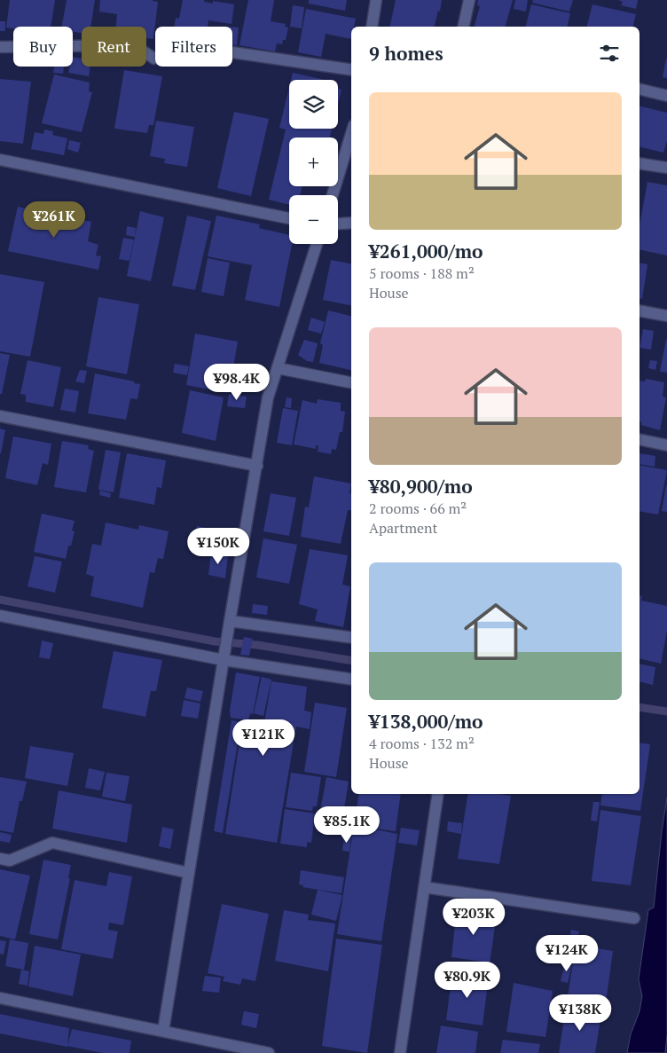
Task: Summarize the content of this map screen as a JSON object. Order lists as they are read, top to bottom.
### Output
{
  "page": {
    "chip": ["Buy", "Rent", "Filters"],
    "heading": "9 homes",
    "map_buttons": ["+", "−"],
    "list": [
      {
        "name": "¥261,000/mo",
        "note": "5 rooms · 188 m² · House"
      },
      {
        "name": "¥80,900/mo",
        "note": "2 rooms · 66 m² · Apartment"
      },
      {
        "name": "¥138,000/mo",
        "note": "4 rooms · 132 m² · House"
      }
    ],
    "price": [
      "¥261K",
      "¥98.4K",
      "¥150K",
      "¥121K",
      "¥85.1K",
      "¥203K",
      "¥124K",
      "¥80.9K",
      "¥138K"
    ]
  }
}
